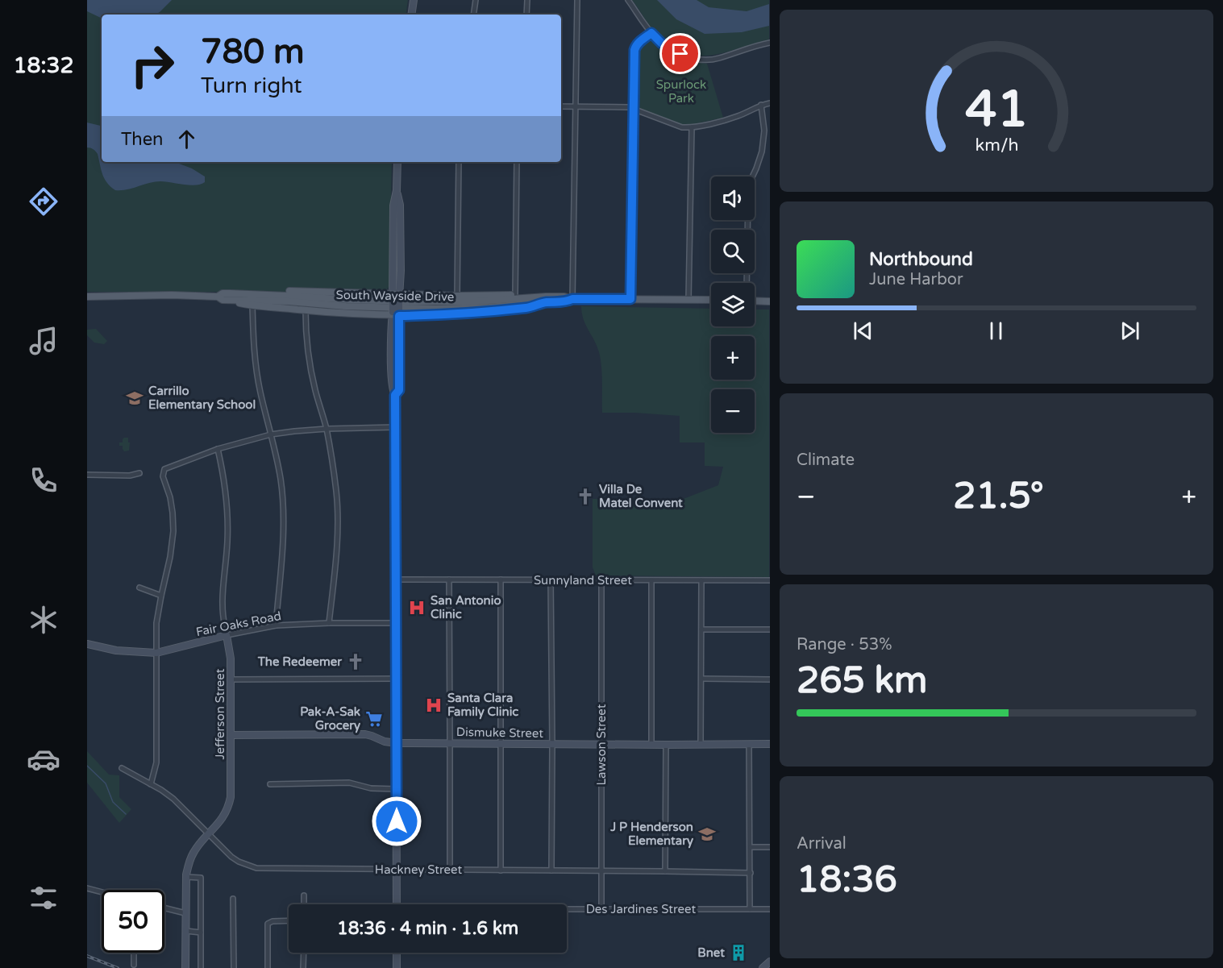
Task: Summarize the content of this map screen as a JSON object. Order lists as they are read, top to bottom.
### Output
{
  "streets": {
    "main road": ["South Wayside Drive"],
    "street": [
      "Sunnyland Street",
      "Fair Oaks Road",
      "Jefferson Street",
      "Dismuke Street",
      "Lawson Street",
      "Hackney Street",
      "Des Jardines Street"
    ]
  },
  "crossings": [
    ["Sunnyland Street", "Lawson Street"],
    ["Fair Oaks Road", "Jefferson Street"],
    ["Jefferson Street", "Dismuke Street"],
    ["Jefferson Street", "Hackney Street"],
    ["Dismuke Street", "Lawson Street"],
    ["Lawson Street", "Hackney Street"],
    ["Lawson Street", "Des Jardines Street"]
  ],
  "parks": ["Spurlock Park"],
  "places": {
    "school or university": ["Carrillo Elementary School", "J P Henderson Elementary"],
    "church": ["Villa De Matel Convent", "The Redeemer"],
    "hospital": ["San Antonio Clinic", "Santa Clara Family Clinic"],
    "supermarket": ["Pak-A-Sak Grocery"],
    "building": ["Bnet"]
  },
  "page": {
    "tabs": "18:32",
    "turn": ["780 m", "Turn right"],
    "then": "Then",
    "map_buttons": ["+", "−"],
    "song": ["Northbound", "June Harbor"],
    "tile": [
      "Climate",
      ["Range · 53%", "265 km"],
      ["Arrival", "18:36"]
    ],
    "heat": ["−", "21.5°", "+"],
    "limit": "50",
    "trip": "18:36 · 4 min · 1.6 km",
    "gauge": ["41", "km/h"]
  }
}
